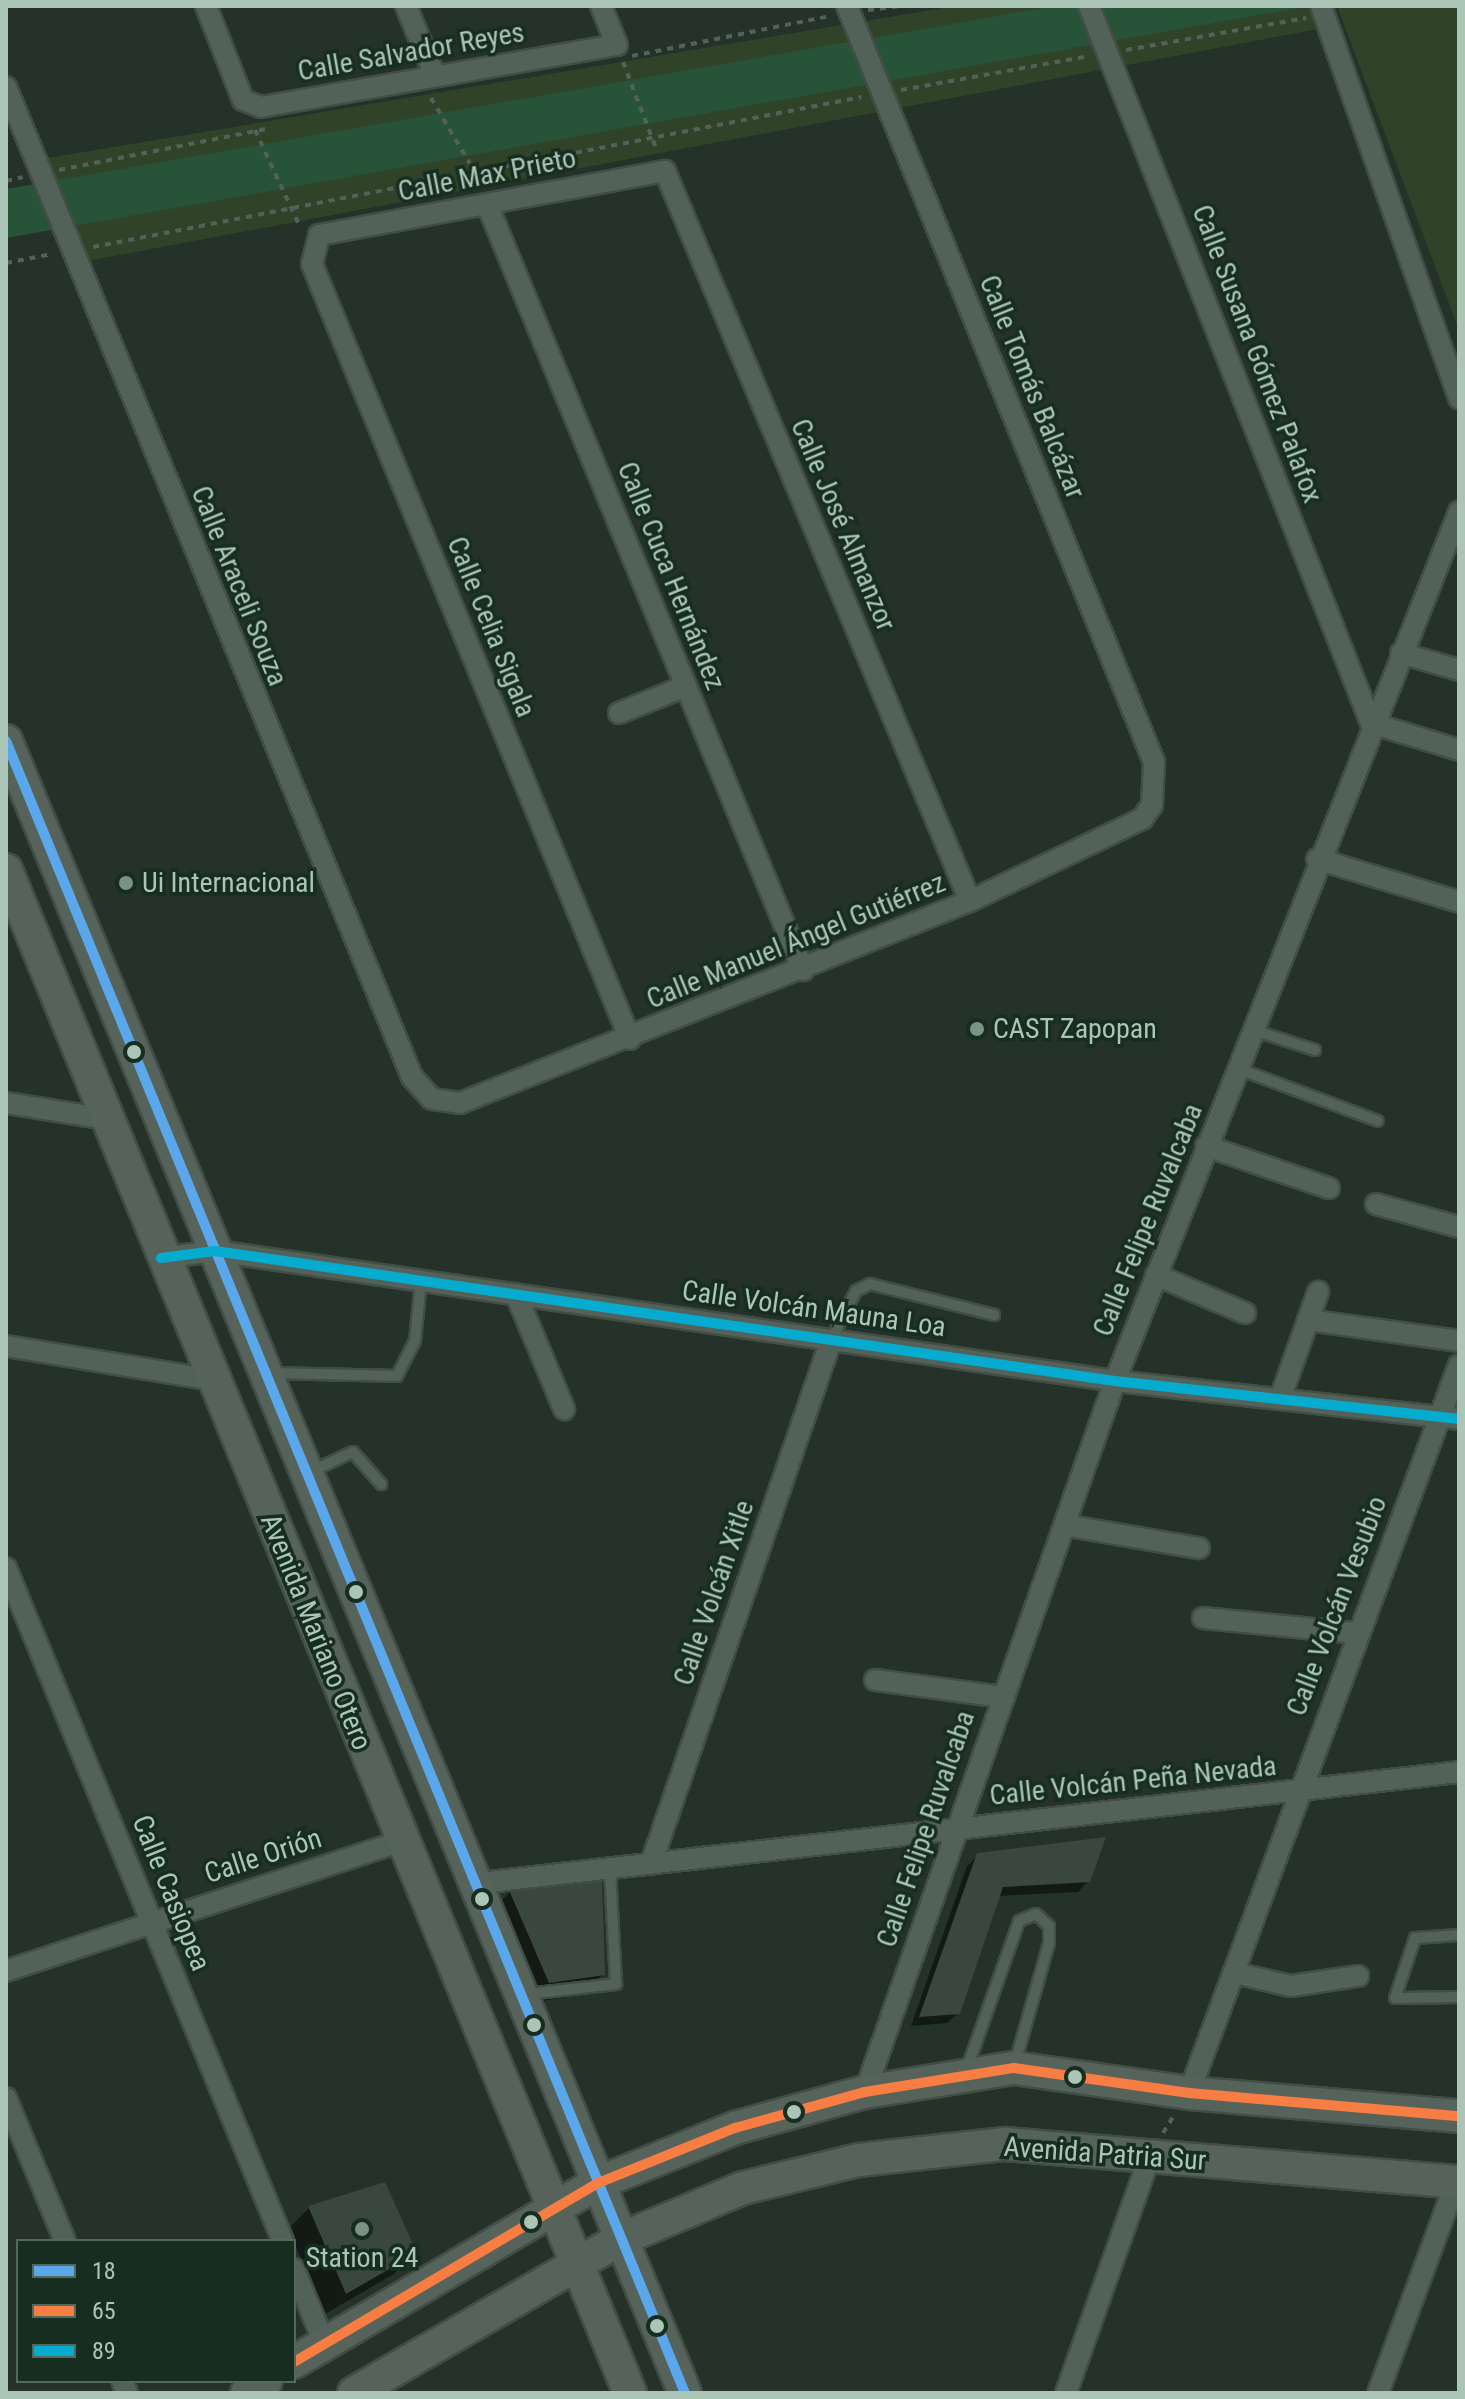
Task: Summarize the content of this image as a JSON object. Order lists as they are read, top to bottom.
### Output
{
  "streets": {
    "main road": ["Avenida Mariano Otero", "Avenida Patria Sur"],
    "street": [
      "Calle Salvador Reyes",
      "Calle Max Prieto",
      "Calle Susana Gómez Palafox",
      "Calle Tomás Balcázar",
      "Calle José Almanzor",
      "Calle Cuca Hernández",
      "Calle Araceli Souza",
      "Calle Celia Sigala",
      "Calle Manuel Ángel Gutiérrez",
      "Calle Felipe Ruvalcaba",
      "Calle Volcán Mauna Loa",
      "Calle Volcán Xitle",
      "Calle Volcán Vesubio",
      "Calle Volcán Peña Nevada",
      "Calle Orión",
      "Calle Casiopea"
    ]
  },
  "crossings": [
    ["Calle Max Prieto", "Calle José Almanzor"],
    ["Calle Max Prieto", "Calle Cuca Hernández"],
    ["Calle Max Prieto", "Calle Celia Sigala"],
    ["Calle Susana Gómez Palafox", "Calle Felipe Ruvalcaba"],
    ["Calle Tomás Balcázar", "Calle Manuel Ángel Gutiérrez"],
    ["Calle José Almanzor", "Calle Manuel Ángel Gutiérrez"],
    ["Calle Cuca Hernández", "Calle Manuel Ángel Gutiérrez"],
    ["Calle Araceli Souza", "Calle Manuel Ángel Gutiérrez"],
    ["Calle Celia Sigala", "Calle Manuel Ángel Gutiérrez"],
    ["Calle Felipe Ruvalcaba", "Calle Volcán Mauna Loa"],
    ["Calle Felipe Ruvalcaba", "Calle Volcán Peña Nevada"],
    ["Calle Volcán Mauna Loa", "Calle Volcán Xitle"],
    ["Calle Volcán Mauna Loa", "Calle Volcán Vesubio"],
    ["Calle Volcán Mauna Loa", "Avenida Mariano Otero"],
    ["Calle Volcán Xitle", "Calle Volcán Peña Nevada"],
    ["Calle Volcán Vesubio", "Calle Volcán Peña Nevada"],
    ["Avenida Mariano Otero", "Calle Volcán Peña Nevada"],
    ["Avenida Mariano Otero", "Calle Orión"],
    ["Avenida Mariano Otero", "Avenida Patria Sur"],
    ["Calle Orión", "Calle Casiopea"]
  ],
  "places": ["Ui Internacional", "CAST Zapopan", "Station 24"],
  "lines": ["transit line 18", "transit line 89", "transit line 65"],
  "legend": ["18", "65", "89"]
}
